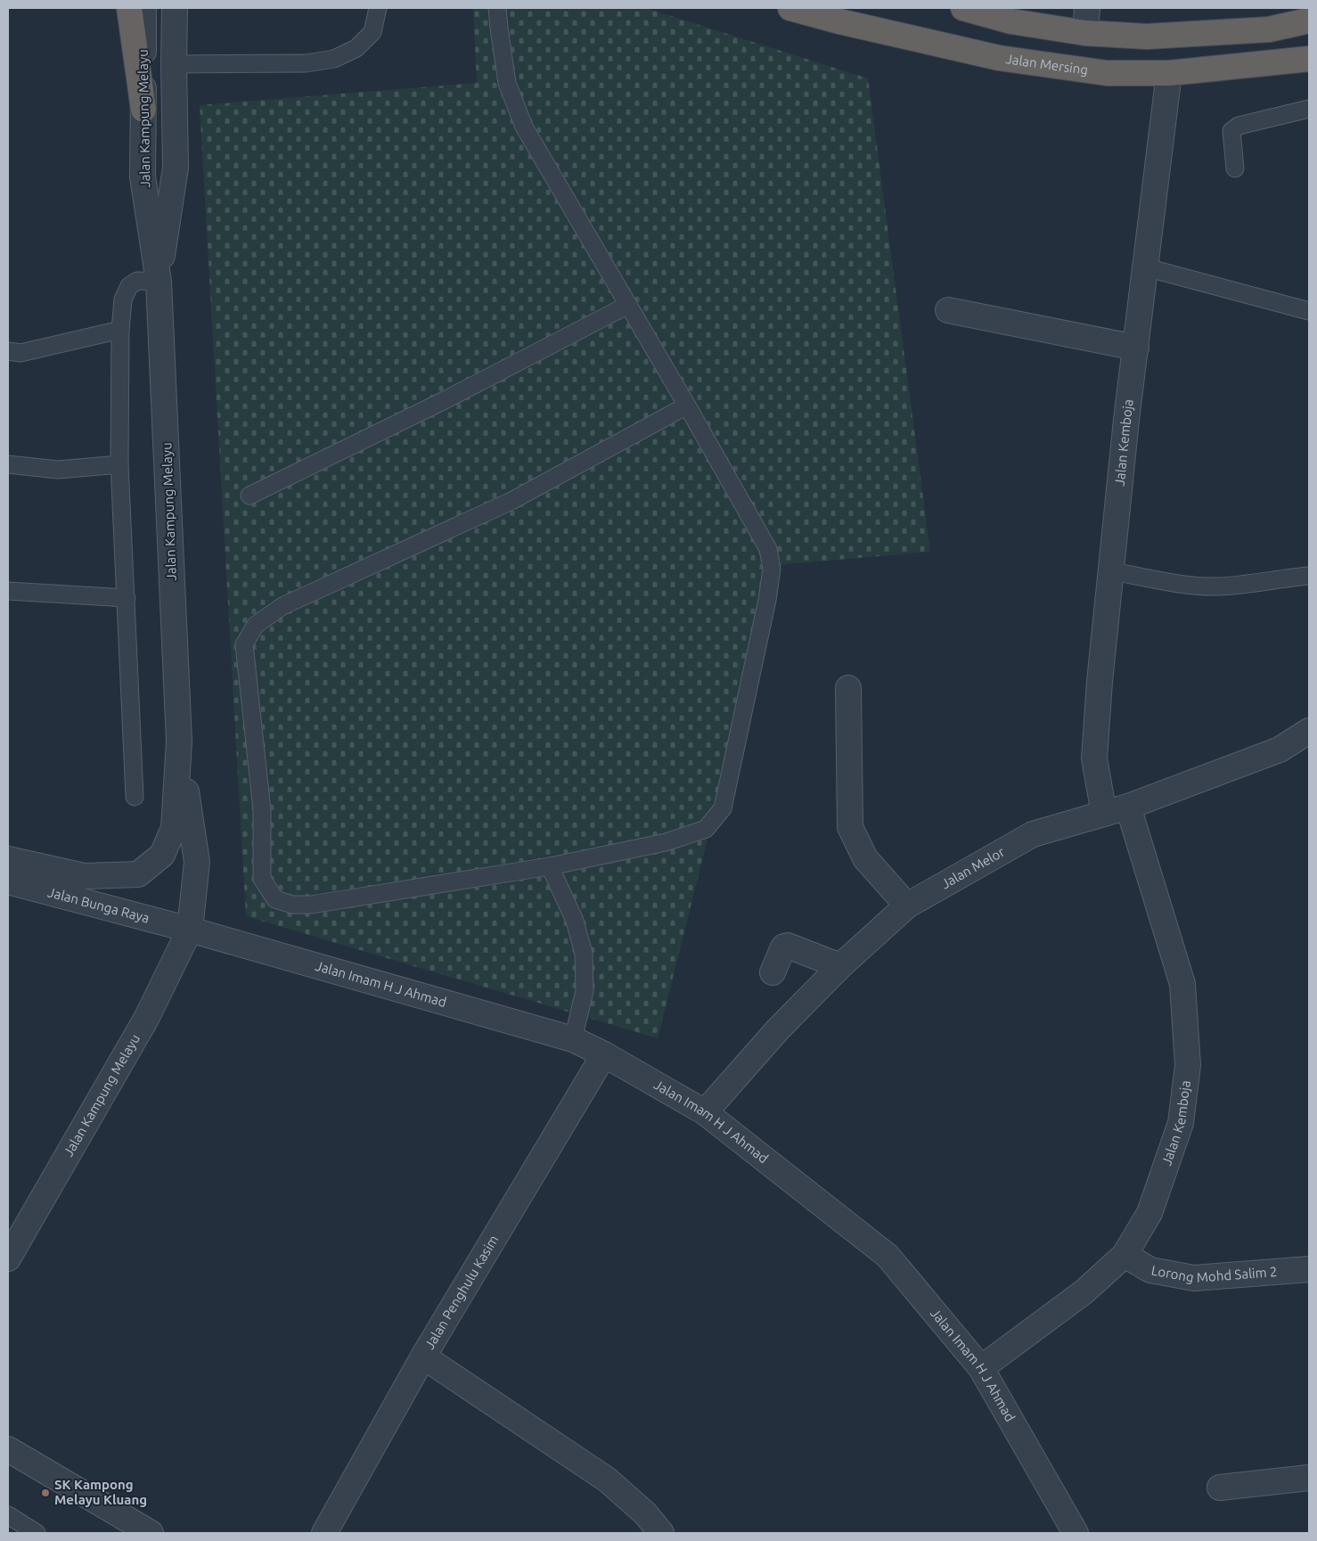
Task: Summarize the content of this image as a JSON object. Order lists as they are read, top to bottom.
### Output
{
  "streets": {
    "highway": ["Jalan Mersing"],
    "street": [
      "Jalan Kampung Melayu",
      "Jalan Kemboja",
      "Jalan Melor",
      "Jalan Bunga Raya",
      "Jalan Imam H J Ahmad",
      "Lorong Mohd Salim 2",
      "Jalan Penghulu Kasim"
    ]
  },
  "crossings": [
    ["Jalan Mersing", "Jalan Kemboja"],
    ["Jalan Kampung Melayu", "Jalan Bunga Raya"],
    ["Jalan Kampung Melayu", "Jalan Imam H J Ahmad"],
    ["Jalan Kemboja", "Jalan Melor"],
    ["Jalan Kemboja", "Jalan Imam H J Ahmad"],
    ["Jalan Kemboja", "Lorong Mohd Salim 2"],
    ["Jalan Melor", "Jalan Imam H J Ahmad"],
    ["Jalan Bunga Raya", "Jalan Imam H J Ahmad"],
    ["Jalan Imam H J Ahmad", "Jalan Penghulu Kasim"]
  ],
  "places": ["SK Kampong Melayu Kluang"]
}
